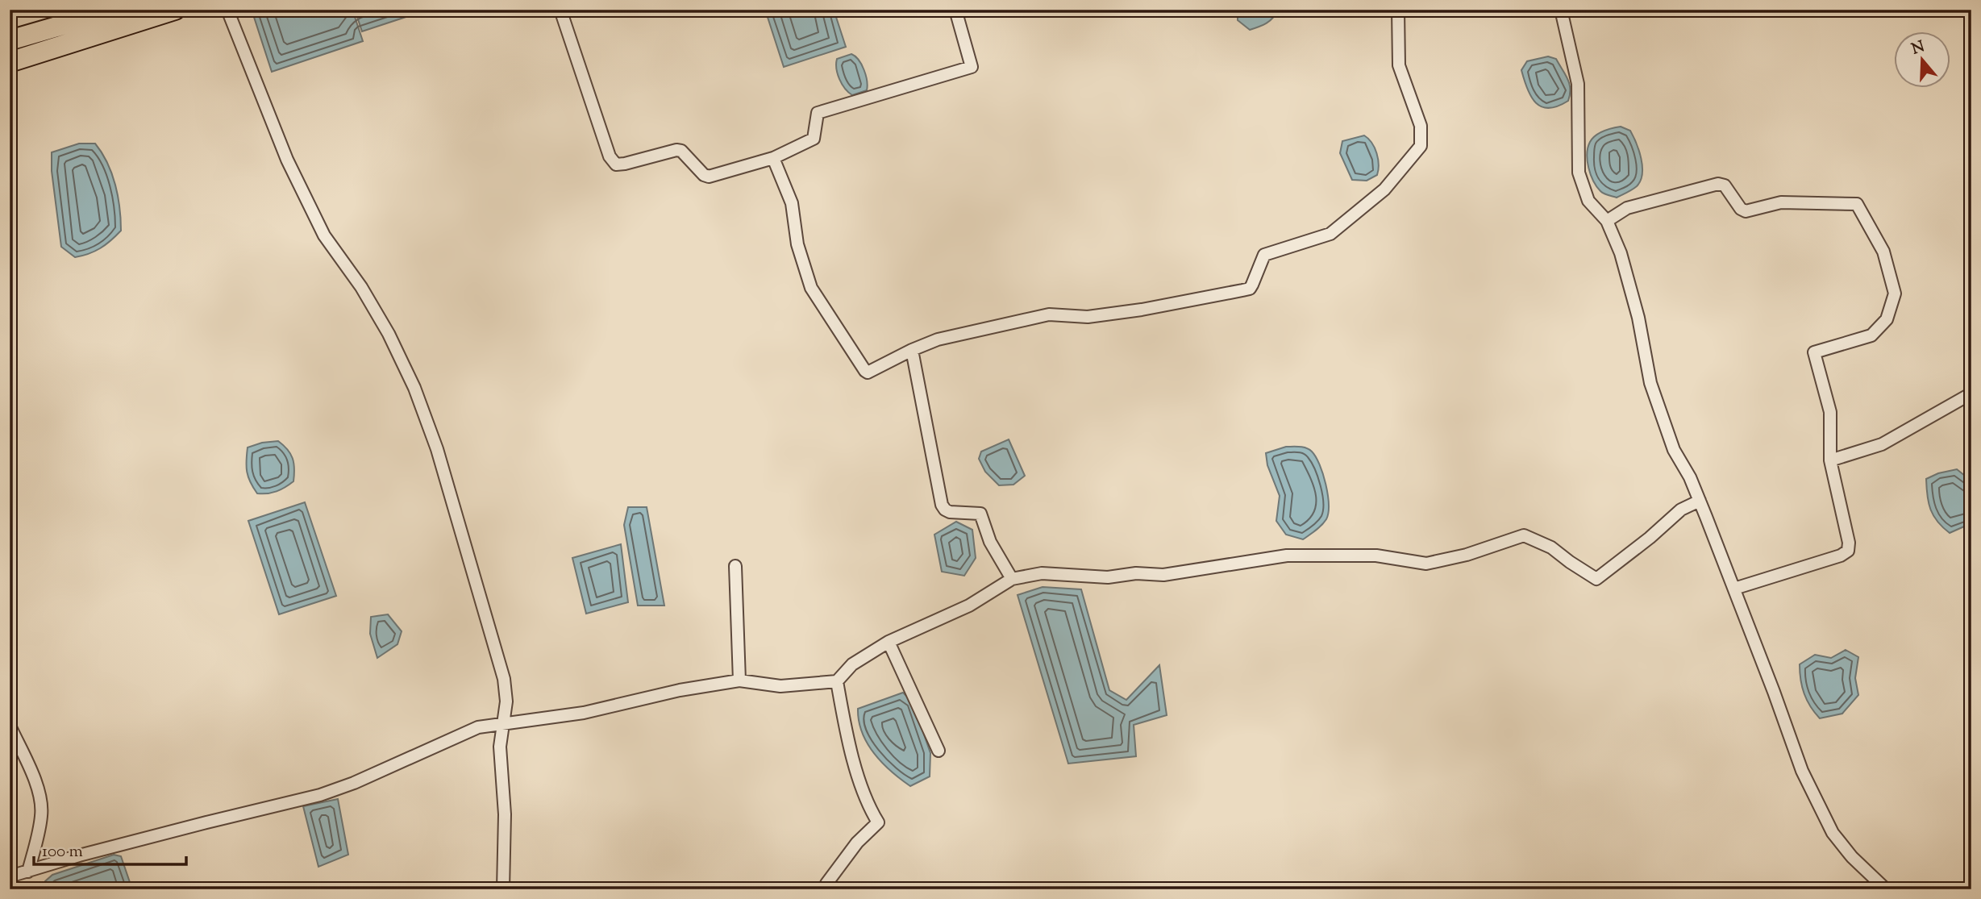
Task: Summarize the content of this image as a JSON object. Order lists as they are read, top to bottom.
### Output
{
  "scale_bar": "100 m",
  "north": "top"
}
